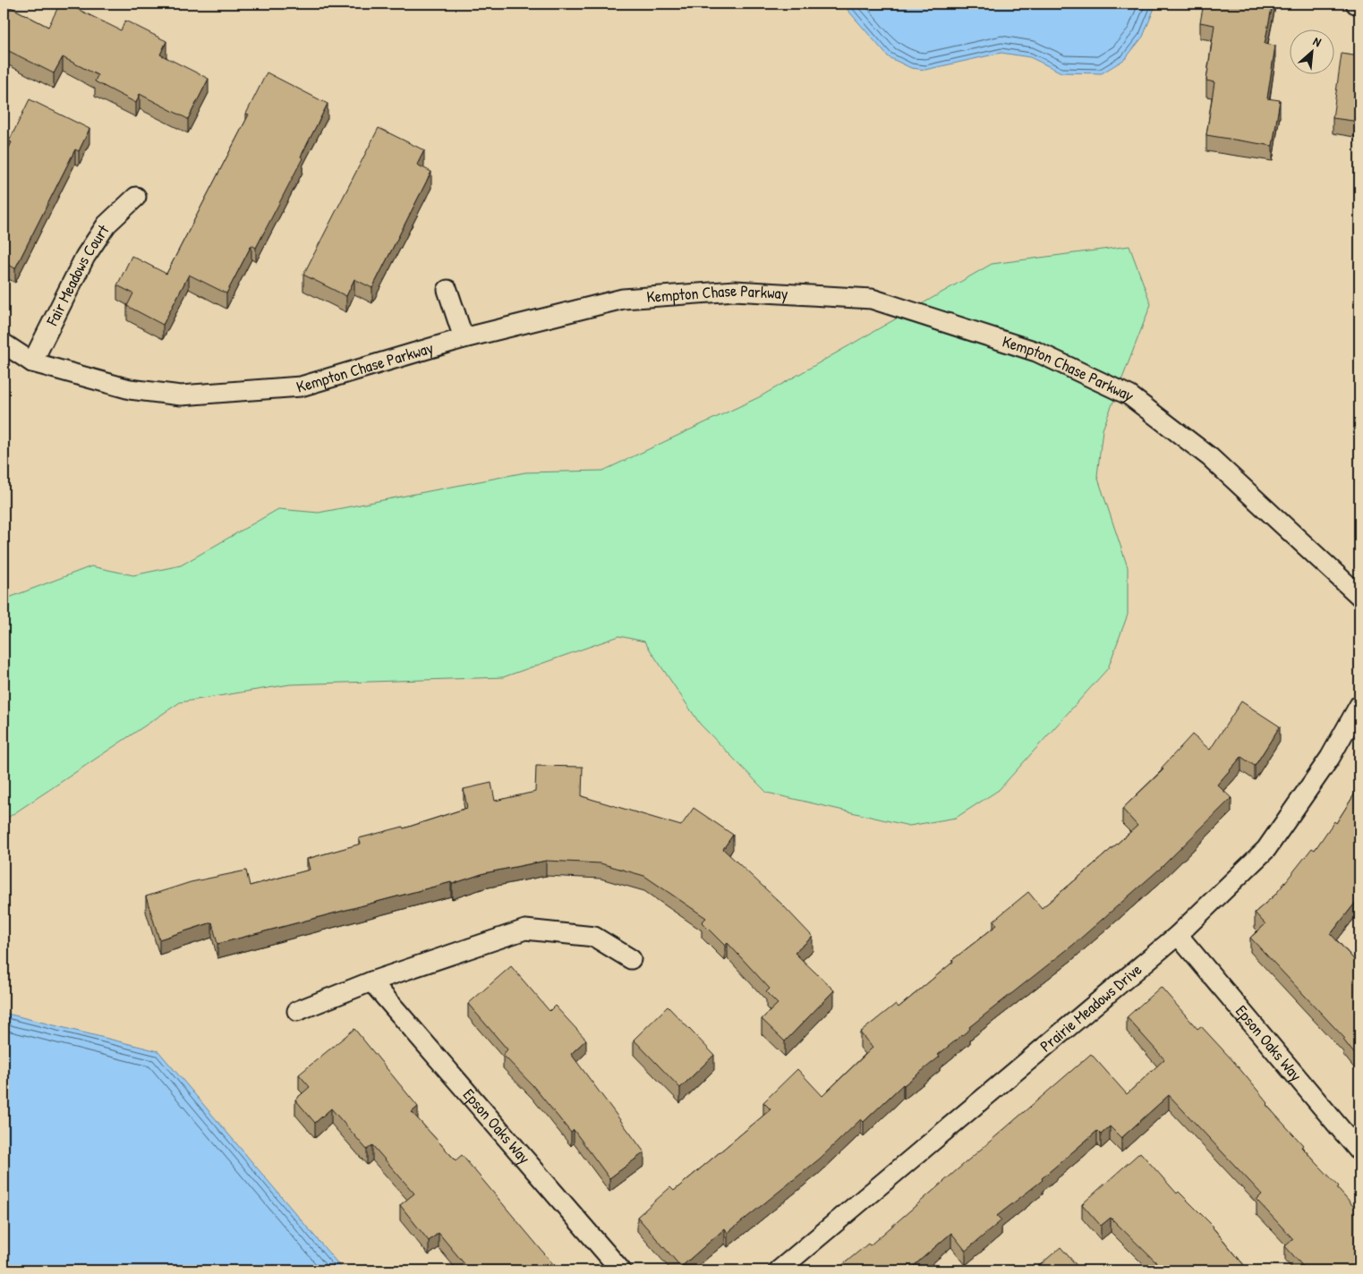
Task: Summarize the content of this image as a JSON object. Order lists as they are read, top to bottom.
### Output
{
  "streets": {
    "street": [
      "Fair Meadows Court",
      "Kempton Chase Parkway",
      "Prairie Meadows Drive",
      "Epson Oaks Way"
    ]
  },
  "crossings": [
    ["Fair Meadows Court", "Kempton Chase Parkway"],
    ["Prairie Meadows Drive", "Epson Oaks Way"]
  ],
  "north": "top right"
}
